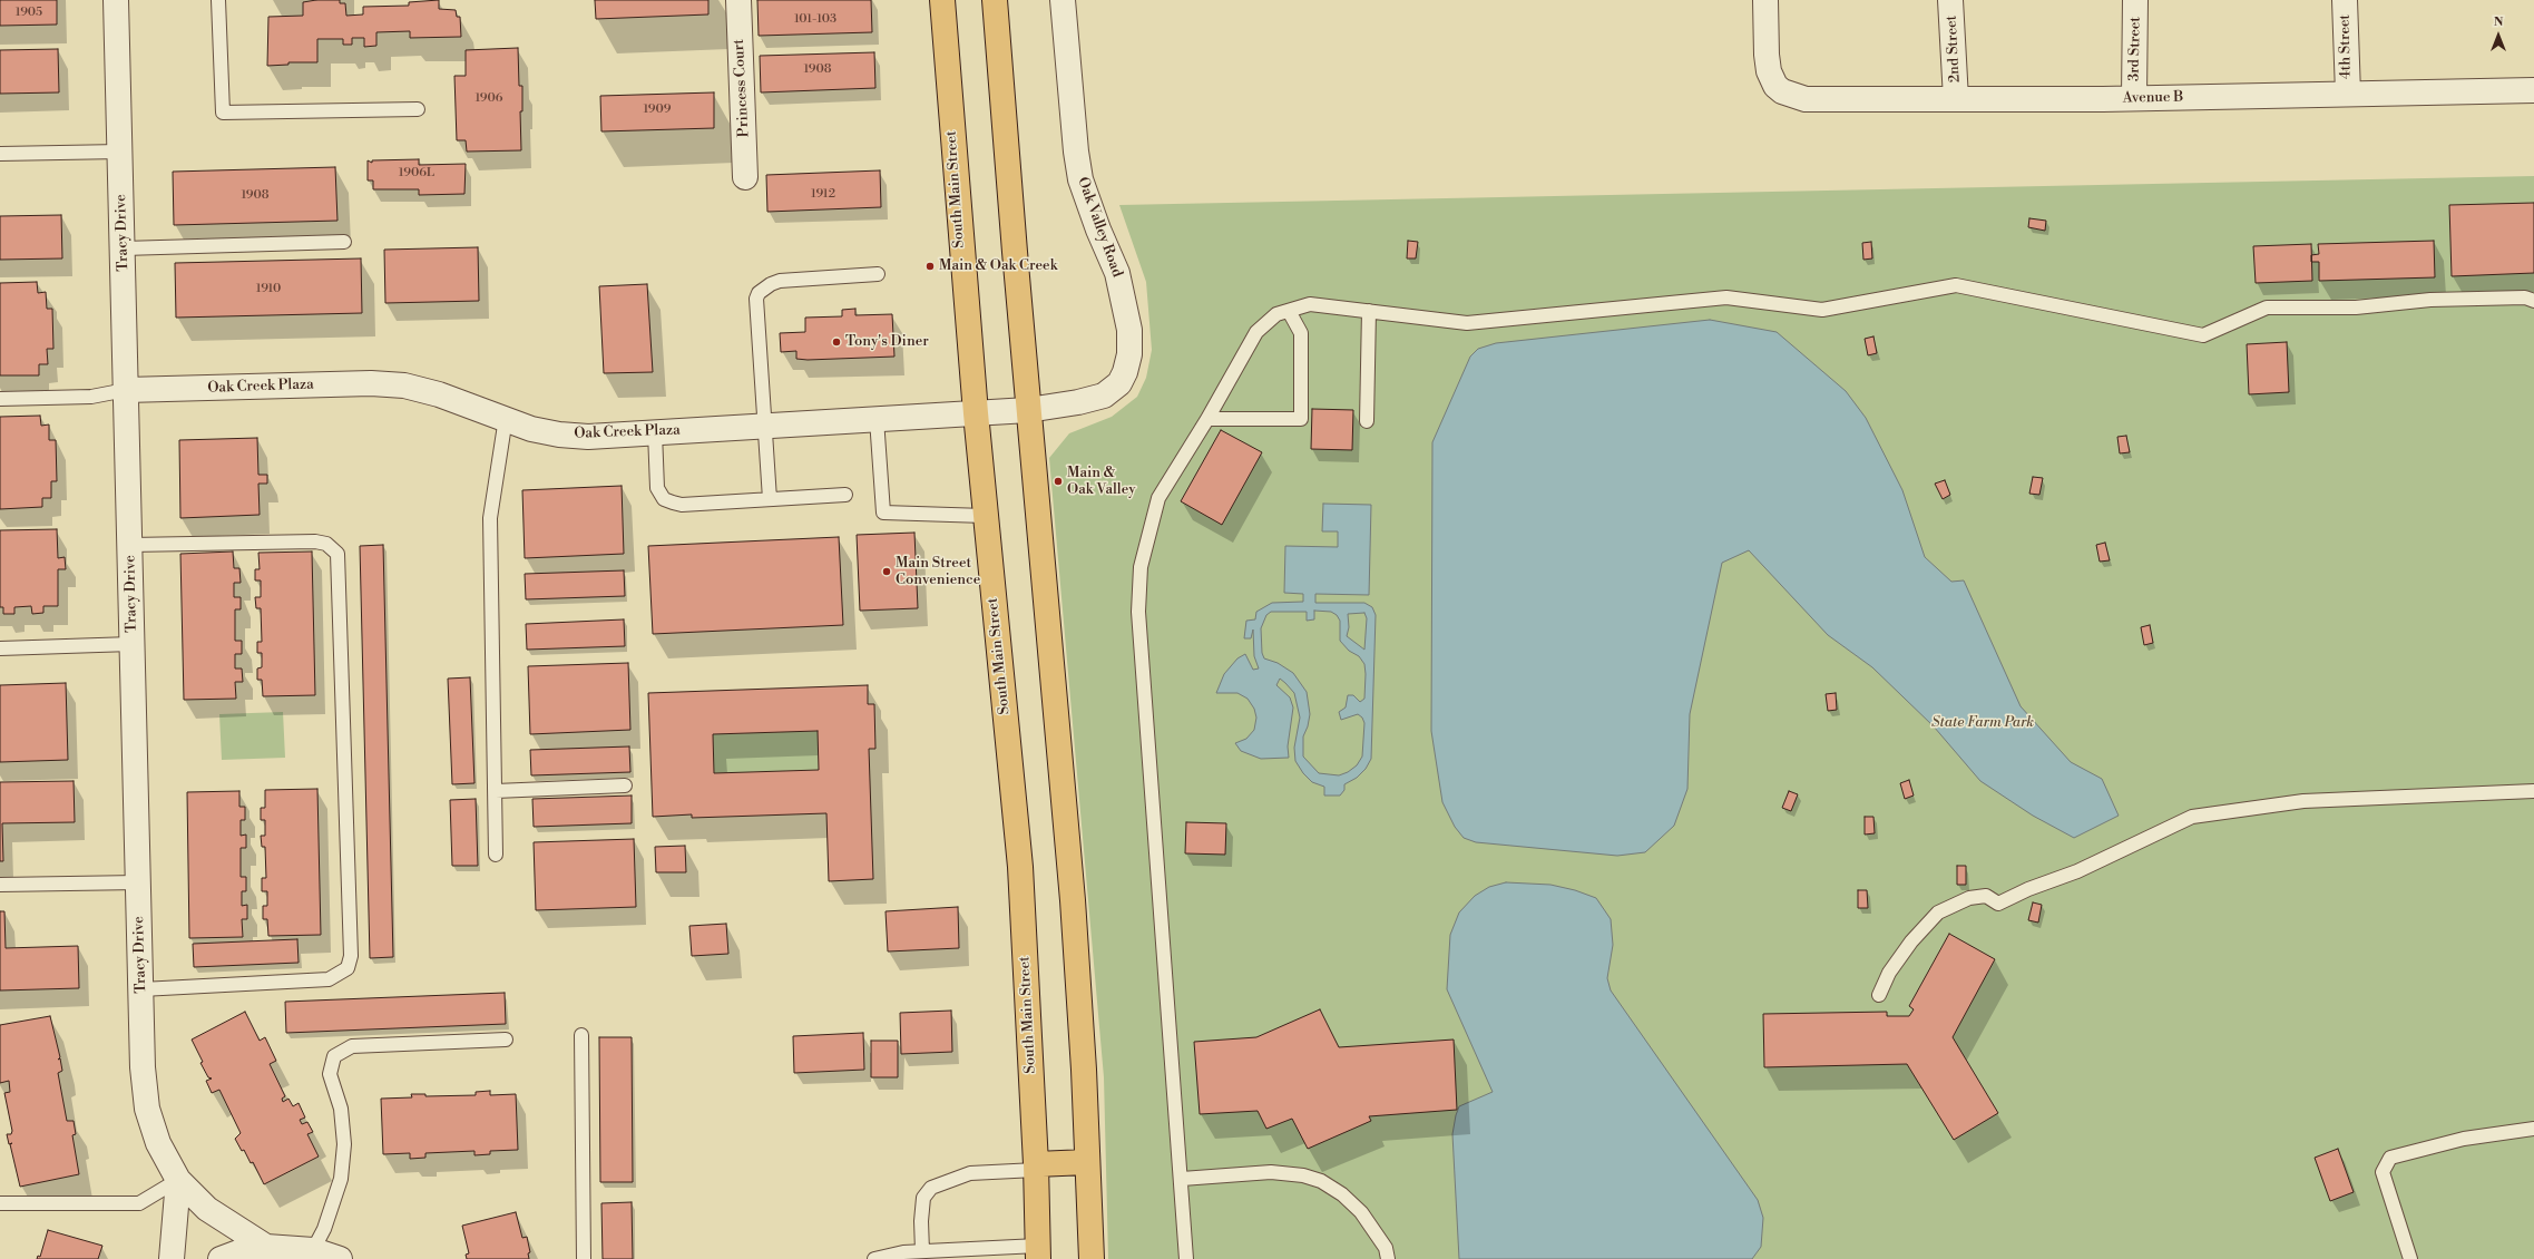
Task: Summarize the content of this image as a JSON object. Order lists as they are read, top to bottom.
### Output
{
  "streets": {
    "highway": ["South Main Street"],
    "street": [
      "4th Street",
      "2nd Street",
      "3rd Street",
      "Princess Court",
      "Avenue B",
      "Oak Valley Road",
      "Tracy Drive",
      "Oak Creek Plaza"
    ]
  },
  "crossings": [
    ["4th Street", "Avenue B"],
    ["2nd Street", "Avenue B"],
    ["3rd Street", "Avenue B"],
    ["South Main Street", "Oak Creek Plaza"],
    ["Oak Valley Road", "Oak Creek Plaza"],
    ["Tracy Drive", "Oak Creek Plaza"]
  ],
  "parks": ["State Farm Park"],
  "places": [
    "Main & Oak Creek",
    "Tony's Diner",
    "Main & Oak Valley",
    "Main Street Convenience"
  ],
  "house_numbers": [
    "1905",
    "101-103",
    "1908",
    "1906",
    "1909",
    "1906L",
    "1912",
    "1908",
    "1910"
  ],
  "north": "top"
}
